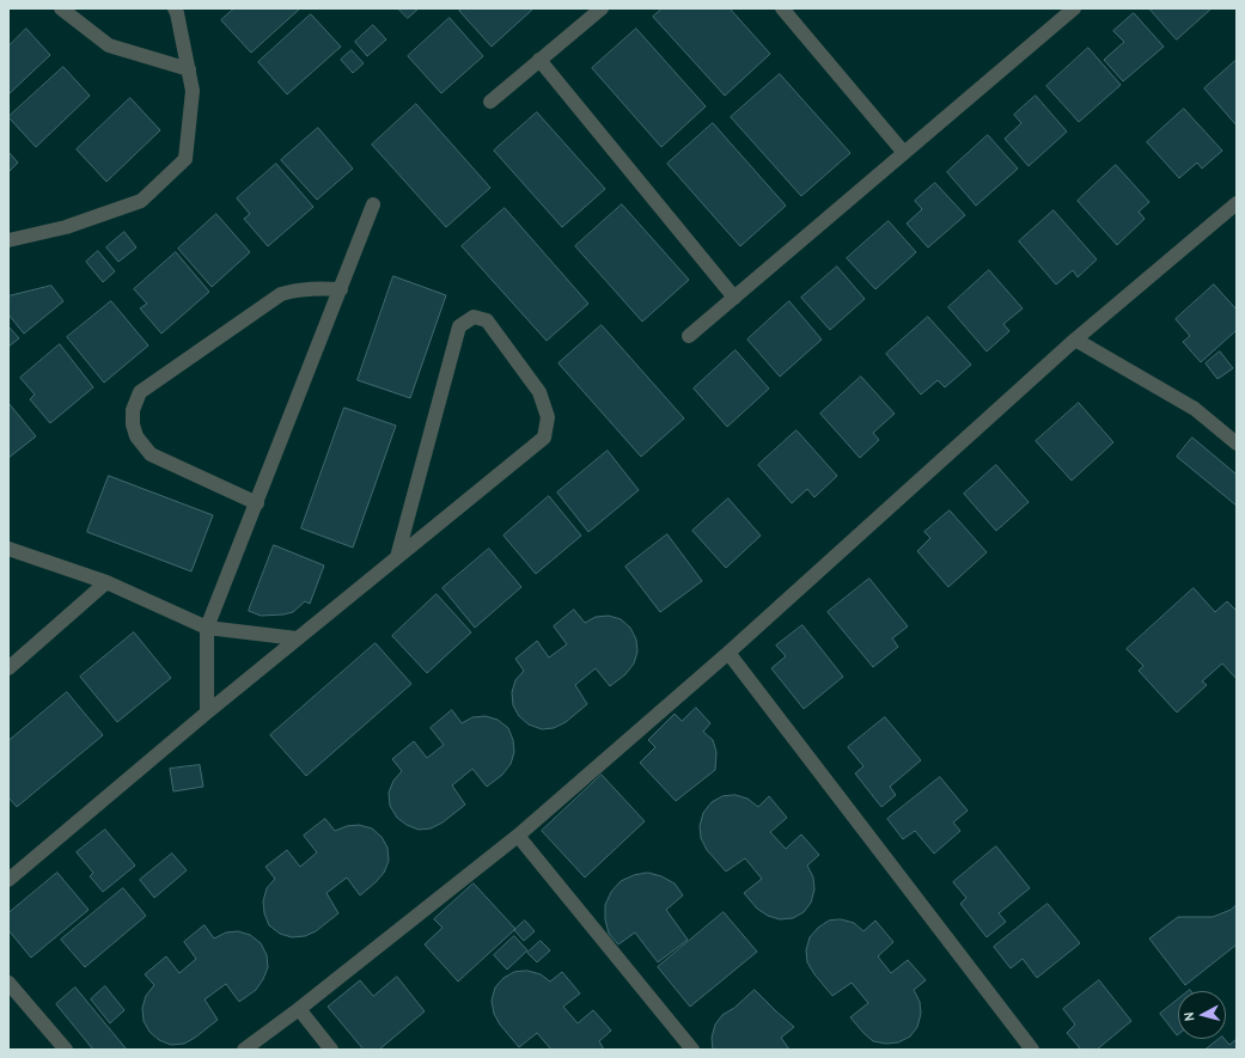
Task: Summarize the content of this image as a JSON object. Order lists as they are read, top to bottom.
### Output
{
  "north": "left"
}
